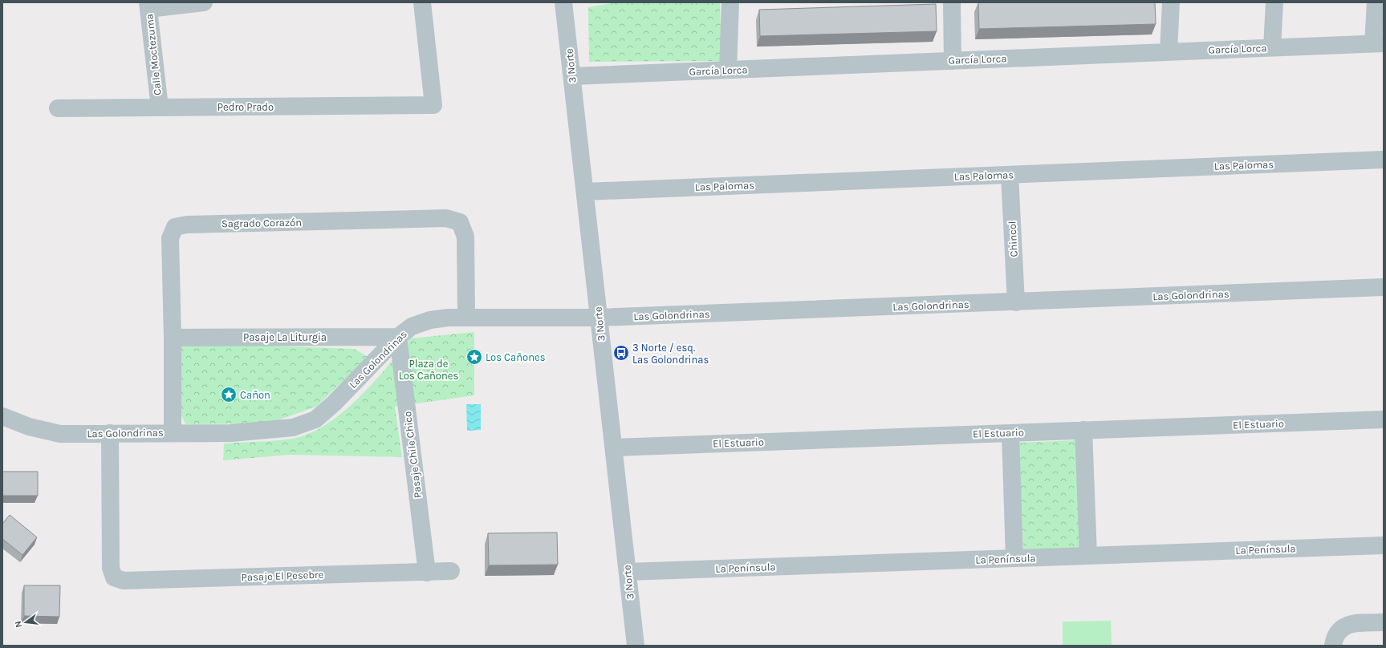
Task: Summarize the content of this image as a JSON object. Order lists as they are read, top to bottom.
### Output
{
  "streets": {
    "street": [
      "García Lorca",
      "Calle Moctezuma",
      "3 Norte",
      "Pedro Prado",
      "Las Palomas",
      "Sagrado Corazón",
      "Chincol",
      "Las Golondrinas",
      "Pasaje La Liturgia",
      "El Estuario",
      "Pasaje Chile Chico",
      "La Península",
      "Pasaje El Pesebre"
    ]
  },
  "crossings": [
    ["García Lorca", "3 Norte"],
    ["Calle Moctezuma", "Pedro Prado"],
    ["3 Norte", "Las Palomas"],
    ["3 Norte", "Las Golondrinas"],
    ["3 Norte", "El Estuario"],
    ["3 Norte", "La Península"],
    ["Las Palomas", "Chincol"],
    ["Sagrado Corazón", "Las Golondrinas"],
    ["Sagrado Corazón", "Pasaje La Liturgia"],
    ["Chincol", "Las Golondrinas"],
    ["Las Golondrinas", "Pasaje La Liturgia"],
    ["Las Golondrinas", "Pasaje Chile Chico"],
    ["Las Golondrinas", "Pasaje El Pesebre"],
    ["Pasaje La Liturgia", "Pasaje Chile Chico"],
    ["Pasaje Chile Chico", "Pasaje El Pesebre"]
  ],
  "parks": ["Plaza de Los Cañones"],
  "places": {
    "bus stop": ["3 Norte / esq. Las Golondrinas"],
    "place": ["Los Cañones", "Cañon"]
  },
  "north": "left"
}
